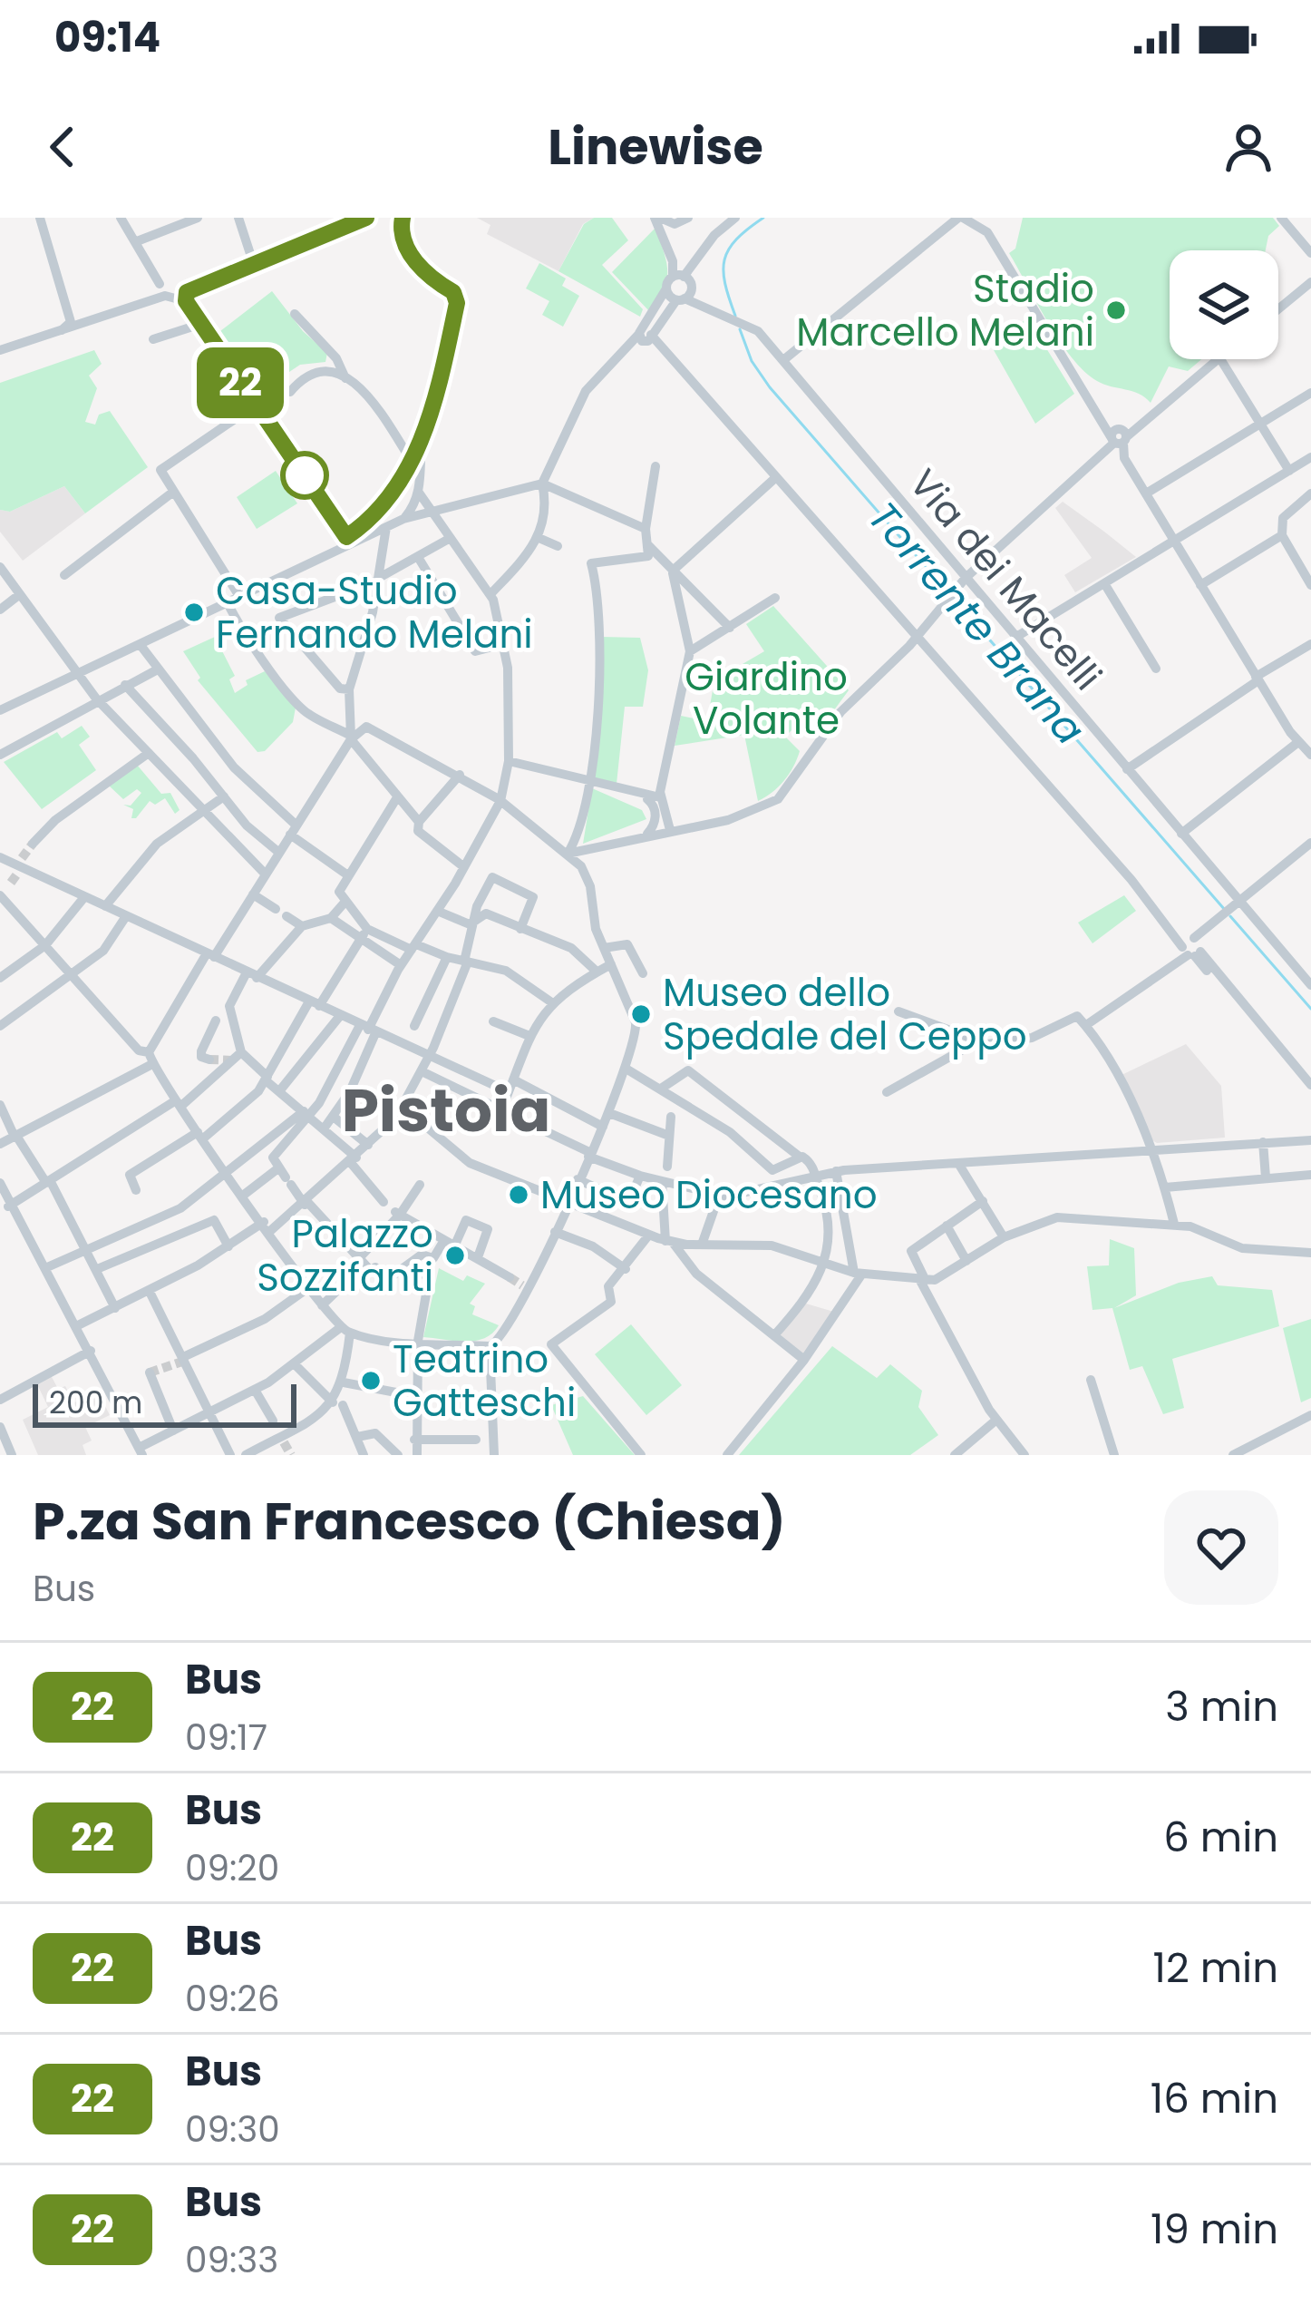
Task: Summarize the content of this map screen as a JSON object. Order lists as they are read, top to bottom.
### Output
{
  "streets": {
    "street": ["Via dei Macelli"]
  },
  "districts": ["Pistoia"],
  "water": ["Torrente Brana"],
  "parks": ["Giardino Volante"],
  "places": [
    "Stadio Marcello Melani",
    "Casa-Studio Fernando Melani",
    "Museo dello Spedale del Ceppo",
    "Museo Diocesano",
    "Palazzo Sozzifanti",
    "Teatrino Gatteschi"
  ],
  "lines": ["bus line 22"],
  "scale_bar": "200 m",
  "page": {
    "status": "09:14",
    "header": "Linewise",
    "on_map": "22",
    "scale": "200 m",
    "heading": ["P.za San Francesco (Chiesa)", "Bus"],
    "list": [
      {
        "mark": "22",
        "name": "Bus",
        "note": "09:17",
        "value": "3 min"
      },
      {
        "mark": "22",
        "name": "Bus",
        "note": "09:20",
        "value": "6 min"
      },
      {
        "mark": "22",
        "name": "Bus",
        "note": "09:26",
        "value": "12 min"
      },
      {
        "mark": "22",
        "name": "Bus",
        "note": "09:30",
        "value": "16 min"
      },
      {
        "mark": "22",
        "name": "Bus",
        "note": "09:33",
        "value": "19 min"
      }
    ]
  }
}
